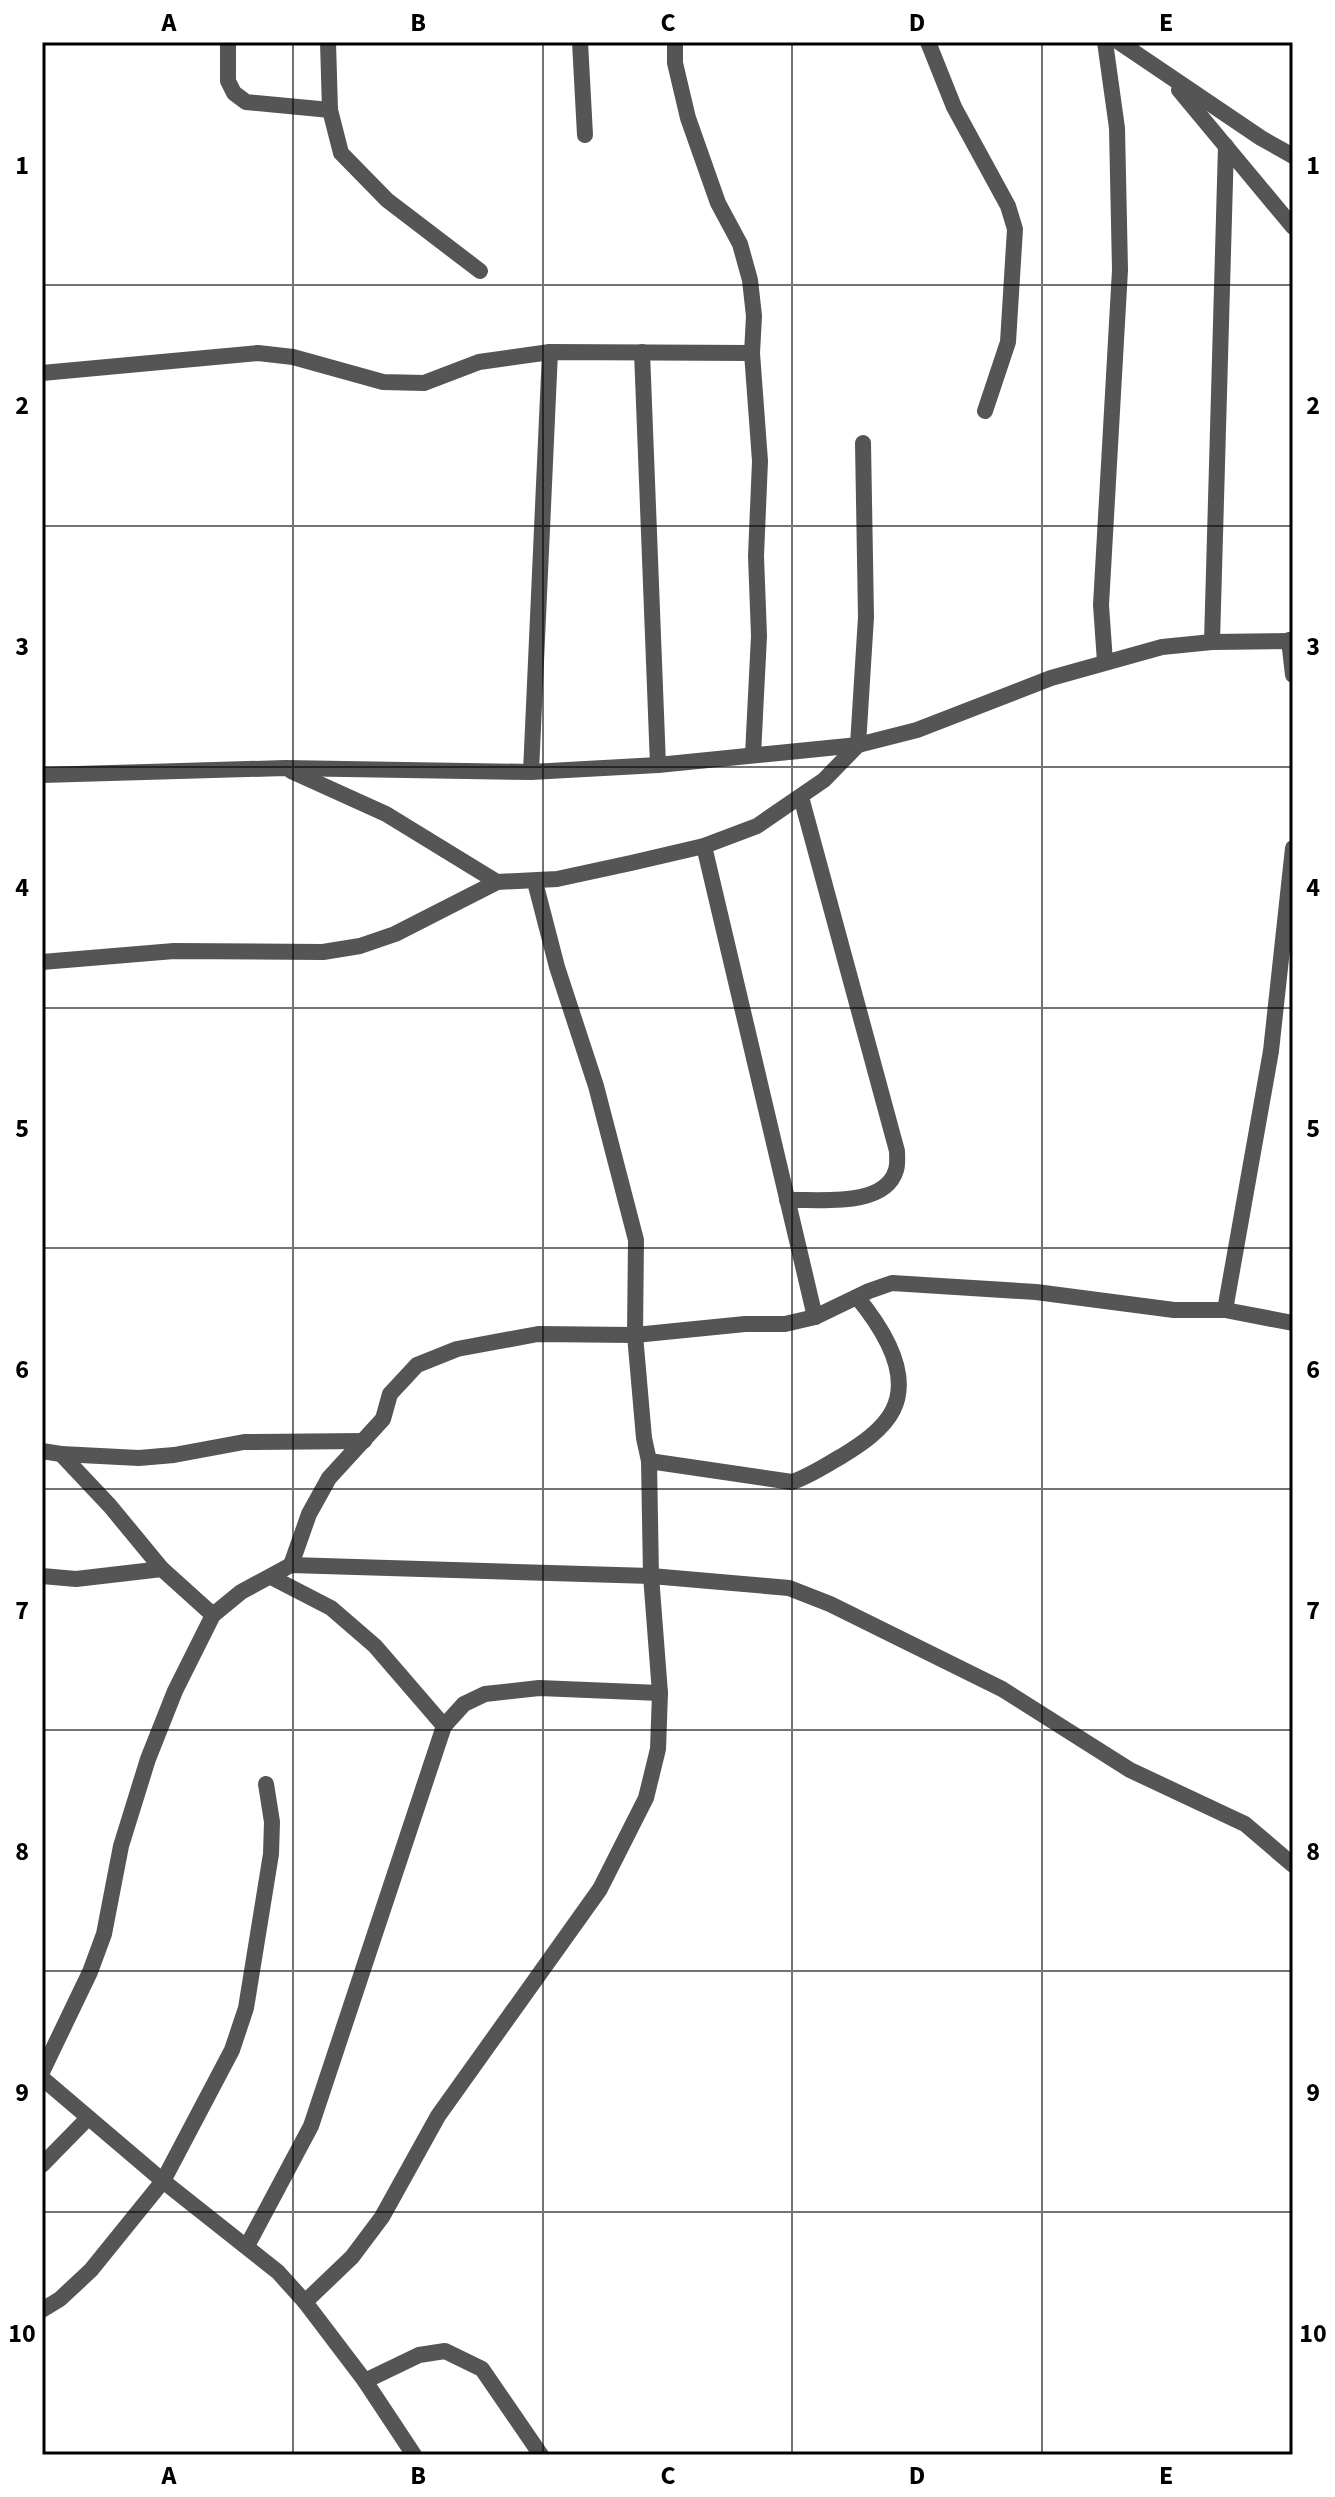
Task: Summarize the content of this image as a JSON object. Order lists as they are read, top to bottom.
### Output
{
  "grid": {
    "columns": [
      "A",
      "B",
      "C",
      "D",
      "E"
    ],
    "rows": [
      "1",
      "2",
      "3",
      "4",
      "5",
      "6",
      "7",
      "8",
      "9",
      "10"
    ]
  }
}
